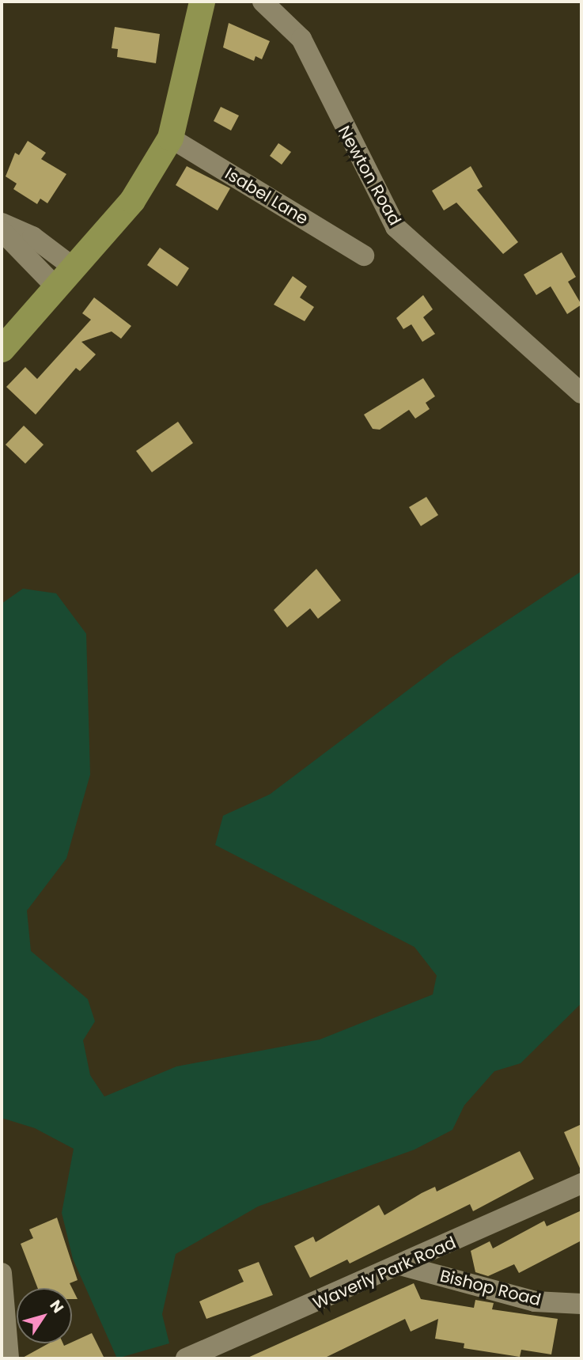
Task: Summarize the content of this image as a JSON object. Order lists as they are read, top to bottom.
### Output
{
  "streets": {
    "street": [
      "Newton Road",
      "Isabel Lane",
      "Waverly Park Road",
      "Bishop Road"
    ]
  },
  "crossings": [
    ["Waverly Park Road", "Bishop Road"]
  ],
  "north": "top right"
}
